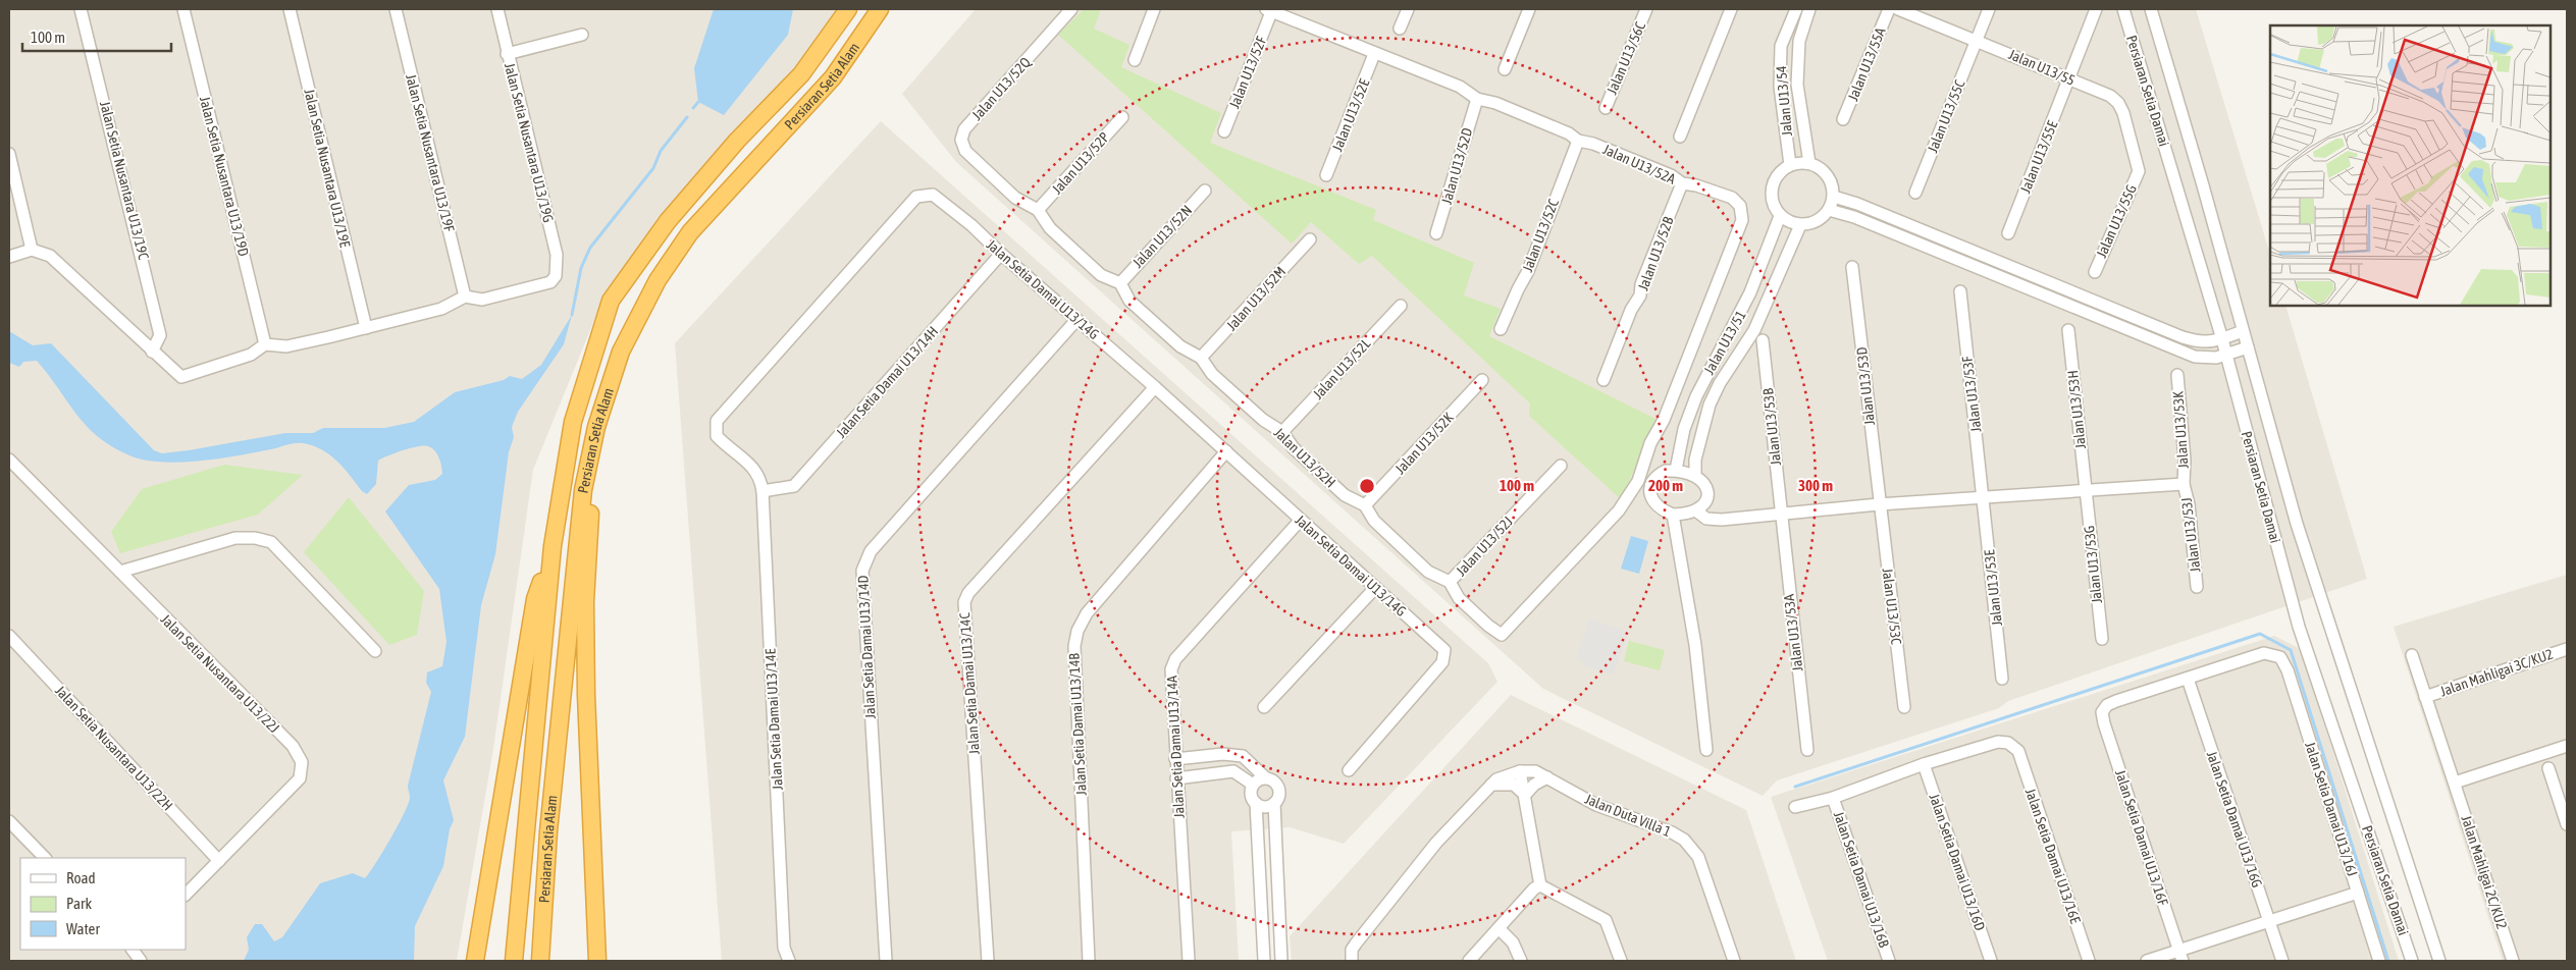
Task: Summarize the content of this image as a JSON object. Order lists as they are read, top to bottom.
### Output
{
  "streets": {
    "highway": ["Persiaran Setia Alam"],
    "street": [
      "Jalan U13/56C",
      "Jalan U13/55A",
      "Jalan U13/55",
      "Jalan U13/52F",
      "Jalan U13/52Q",
      "Persiaran Setia Damai",
      "Jalan U13/54",
      "Jalan U13/52E",
      "Jalan U13/55C",
      "Jalan Setia Nusantara U13/19G",
      "Jalan Setia Nusantara U13/19F",
      "Jalan U13/55E",
      "Jalan U13/52P",
      "Jalan U13/52A",
      "Jalan U13/52D",
      "Jalan Setia Nusantara U13/19E",
      "Jalan Setia Nusantara U13/19D",
      "Jalan Setia Nusantara U13/19C",
      "Jalan U13/55G",
      "Jalan U13/52C",
      "Jalan U13/52N",
      "Jalan U13/52B",
      "Jalan Setia Damai U13/14G",
      "Jalan U13/52M",
      "Jalan U13/51",
      "Jalan U13/52L",
      "Jalan Setia Damai U13/14H",
      "Jalan U13/53D",
      "Jalan U13/53F",
      "Jalan U13/53H",
      "Jalan U13/53B",
      "Jalan U13/53K",
      "Jalan U13/52K",
      "Jalan U13/52H",
      "Jalan U13/53J",
      "Jalan U13/52J",
      "Jalan U13/53G",
      "Jalan U13/53E",
      "Jalan U13/53C",
      "Jalan U13/53A",
      "Jalan Setia Damai U13/14D",
      "Jalan Mahligai 3C/KU2",
      "Jalan Setia Nusantara U13/22J",
      "Jalan Setia Damai U13/14C",
      "Jalan Setia Damai U13/14E",
      "Jalan Setia Damai U13/14B",
      "Jalan Setia Damai U13/14A",
      "Jalan Setia Nusantara U13/22H",
      "Jalan Setia Damai U13/16J",
      "Jalan Duta Villa 1",
      "Jalan Setia Damai U13/16G",
      "Jalan Setia Damai U13/16F",
      "Jalan Setia Damai U13/16E",
      "Jalan Setia Damai U13/16D",
      "Jalan Mahligai 2C/KU2",
      "Jalan Setia Damai U13/16B"
    ]
  },
  "crossings": [
    ["Jalan U13/55", "Jalan U13/55C"],
    ["Jalan U13/55", "Jalan U13/55E"],
    ["Jalan U13/55", "Jalan U13/55G"],
    ["Jalan U13/52F", "Jalan U13/52A"],
    ["Jalan U13/52Q", "Jalan U13/52P"],
    ["Jalan U13/54", "Jalan U13/51"],
    ["Jalan U13/52E", "Jalan U13/52A"],
    ["Jalan Setia Nusantara U13/19G", "Jalan Setia Nusantara U13/19F"],
    ["Jalan U13/52A", "Jalan U13/52D"],
    ["Jalan U13/52A", "Jalan U13/52C"],
    ["Jalan U13/52A", "Jalan U13/52B"],
    ["Jalan U13/52A", "Jalan U13/51"],
    ["Jalan U13/52A", "Jalan U13/52H"],
    ["Jalan U13/52N", "Jalan U13/52H"],
    ["Jalan Setia Damai U13/14G", "Jalan Setia Damai U13/14H"],
    ["Jalan Setia Damai U13/14G", "Jalan Setia Damai U13/14D"],
    ["Jalan Setia Damai U13/14G", "Jalan Setia Damai U13/14C"],
    ["Jalan Setia Damai U13/14G", "Jalan Setia Damai U13/14E"],
    ["Jalan Setia Damai U13/14G", "Jalan Setia Damai U13/14B"],
    ["Jalan Setia Damai U13/14G", "Jalan Setia Damai U13/14A"],
    ["Jalan U13/52M", "Jalan U13/52H"],
    ["Jalan U13/51", "Jalan U13/52H"],
    ["Jalan U13/52L", "Jalan U13/52H"],
    ["Jalan Setia Damai U13/14H", "Jalan Setia Damai U13/14E"],
    ["Jalan U13/53D", "Jalan U13/53C"],
    ["Jalan U13/53F", "Jalan U13/53E"],
    ["Jalan U13/53H", "Jalan U13/53G"],
    ["Jalan U13/53B", "Jalan U13/53A"],
    ["Jalan U13/53K", "Jalan U13/53J"],
    ["Jalan U13/52K", "Jalan U13/52H"],
    ["Jalan U13/52H", "Jalan U13/52J"],
    ["Jalan Mahligai 3C/KU2", "Jalan Mahligai 2C/KU2"],
    ["Jalan Setia Nusantara U13/22J", "Jalan Setia Nusantara U13/22H"],
    ["Jalan Setia Damai U13/16J", "Jalan Setia Damai U13/16G"],
    ["Jalan Setia Damai U13/16J", "Jalan Setia Damai U13/16F"],
    ["Jalan Setia Damai U13/16G", "Jalan Setia Damai U13/16F"],
    ["Jalan Setia Damai U13/16E", "Jalan Setia Damai U13/16D"]
  ],
  "legend": ["Road", "Park", "Water"],
  "scale_bar": "100 m",
  "rings": ["100 m", "200 m", "300 m"]
}
